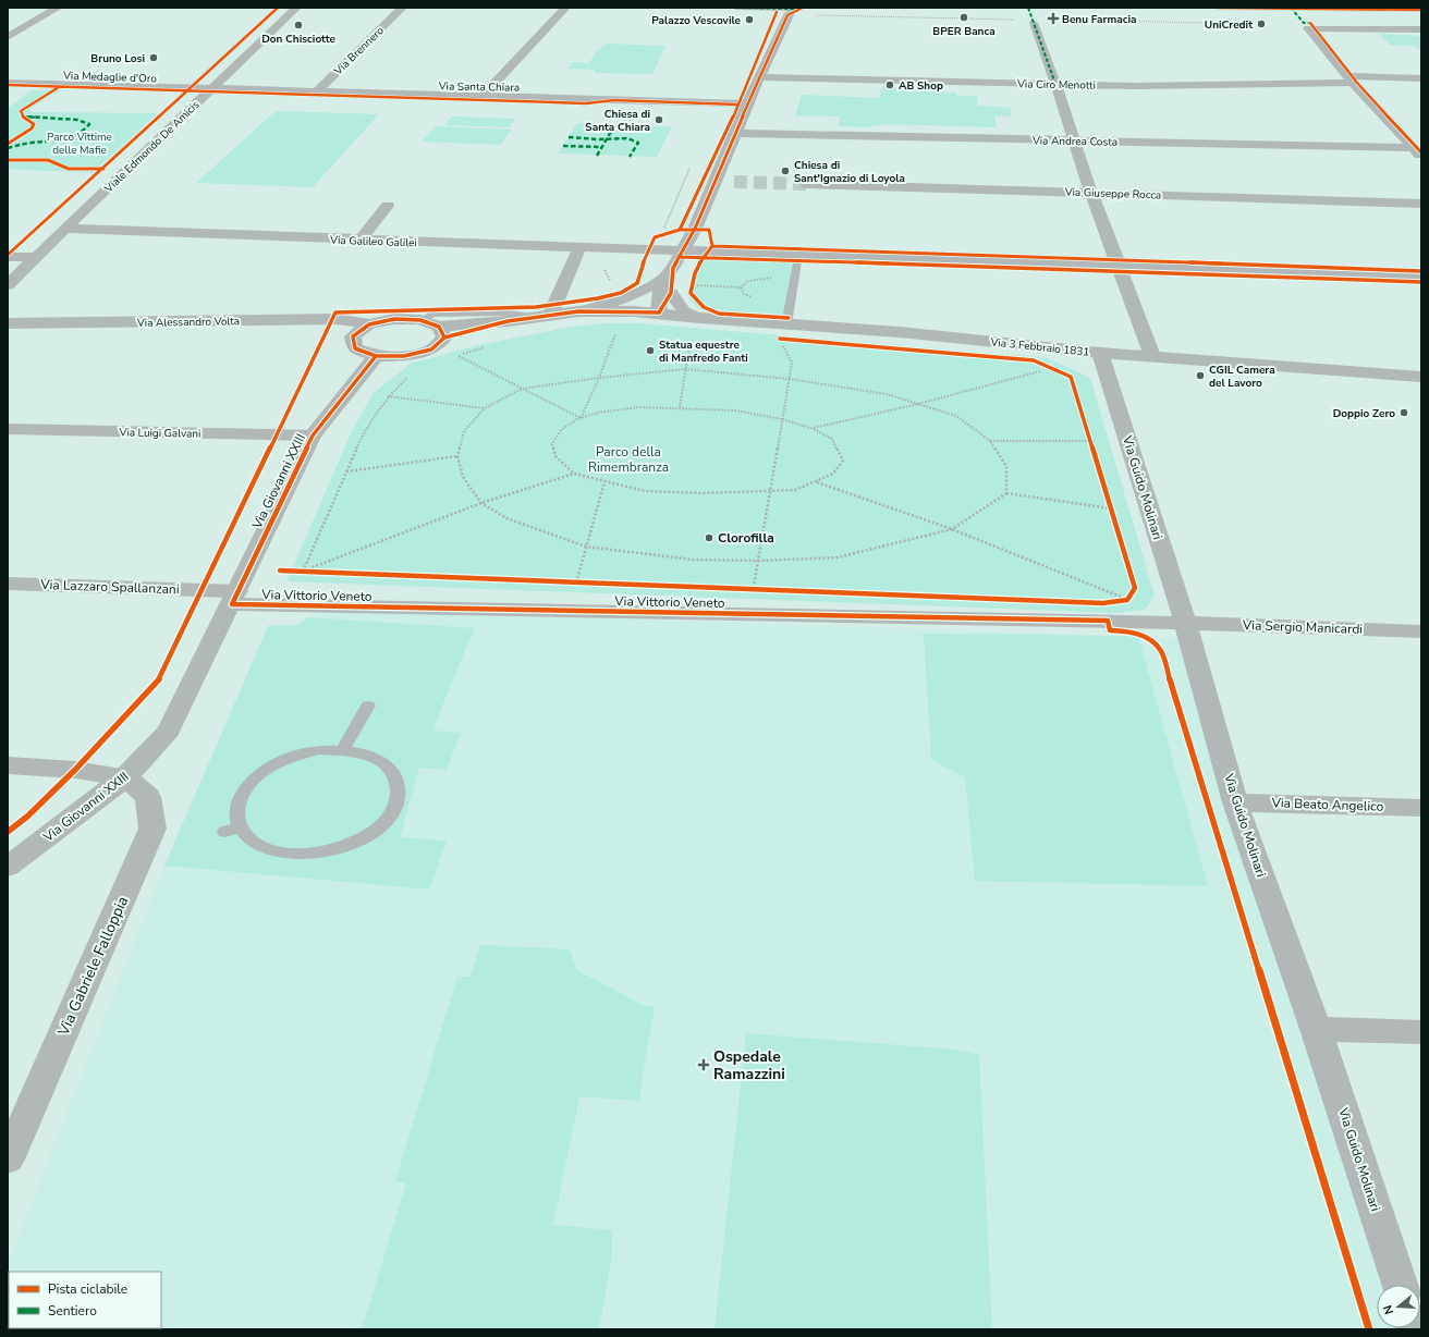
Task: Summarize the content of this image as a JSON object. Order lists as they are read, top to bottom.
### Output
{
  "streets": {
    "street": [
      "Via Brennero",
      "Via Medaglie d'Oro",
      "Via Ciro Menotti",
      "Via Santa Chiara",
      "Via Andrea Costa",
      "Viale Edmondo De Amicis",
      "Via Giuseppe Rocca",
      "Via Galileo Galilei",
      "Via Alessandro Volta",
      "Via 3 Febbraio 1831",
      "Via Luigi Galvani",
      "Via Giovanni XXIII",
      "Via Guido Molinari",
      "Via Lazzaro Spallanzani",
      "Via Vittorio Veneto",
      "Via Sergio Manicardi",
      "Via Beato Angelico",
      "Via Gabriele Falloppia"
    ]
  },
  "crossings": [
    ["Via Brennero", "Via Santa Chiara"],
    ["Via Medaglie d'Oro", "Via Santa Chiara"],
    ["Via Medaglie d'Oro", "Viale Edmondo De Amicis"],
    ["Via Santa Chiara", "Viale Edmondo De Amicis"],
    ["Viale Edmondo De Amicis", "Via Galileo Galilei"],
    ["Via 3 Febbraio 1831", "Via Guido Molinari"],
    ["Via Luigi Galvani", "Via Giovanni XXIII"],
    ["Via Giovanni XXIII", "Via Lazzaro Spallanzani"],
    ["Via Giovanni XXIII", "Via Vittorio Veneto"],
    ["Via Giovanni XXIII", "Via Gabriele Falloppia"],
    ["Via Guido Molinari", "Via Vittorio Veneto"],
    ["Via Guido Molinari", "Via Sergio Manicardi"],
    ["Via Guido Molinari", "Via Beato Angelico"],
    ["Via Lazzaro Spallanzani", "Via Vittorio Veneto"],
    ["Via Vittorio Veneto", "Via Sergio Manicardi"]
  ],
  "parks": ["Parco Vittime delle Mafie", "Parco della Rimembranza"],
  "places": {
    "other": [
      "BPER Banca",
      "Palazzo Vescovile",
      "UniCredit",
      "Don Chisciotte",
      "Bruno Losi",
      "AB Shop",
      "Chiesa di Santa Chiara",
      "Chiesa di Sant'Ignazio di Loyola",
      "Statua equestre di Manfredo Fanti",
      "CGIL Camera del Lavoro",
      "Doppio Zero",
      "Clorofilla"
    ],
    "health": ["Benu Farmacia", "Ospedale Ramazzini"]
  },
  "legend": ["Pista ciclabile", "Sentiero"],
  "north": "left"
}
